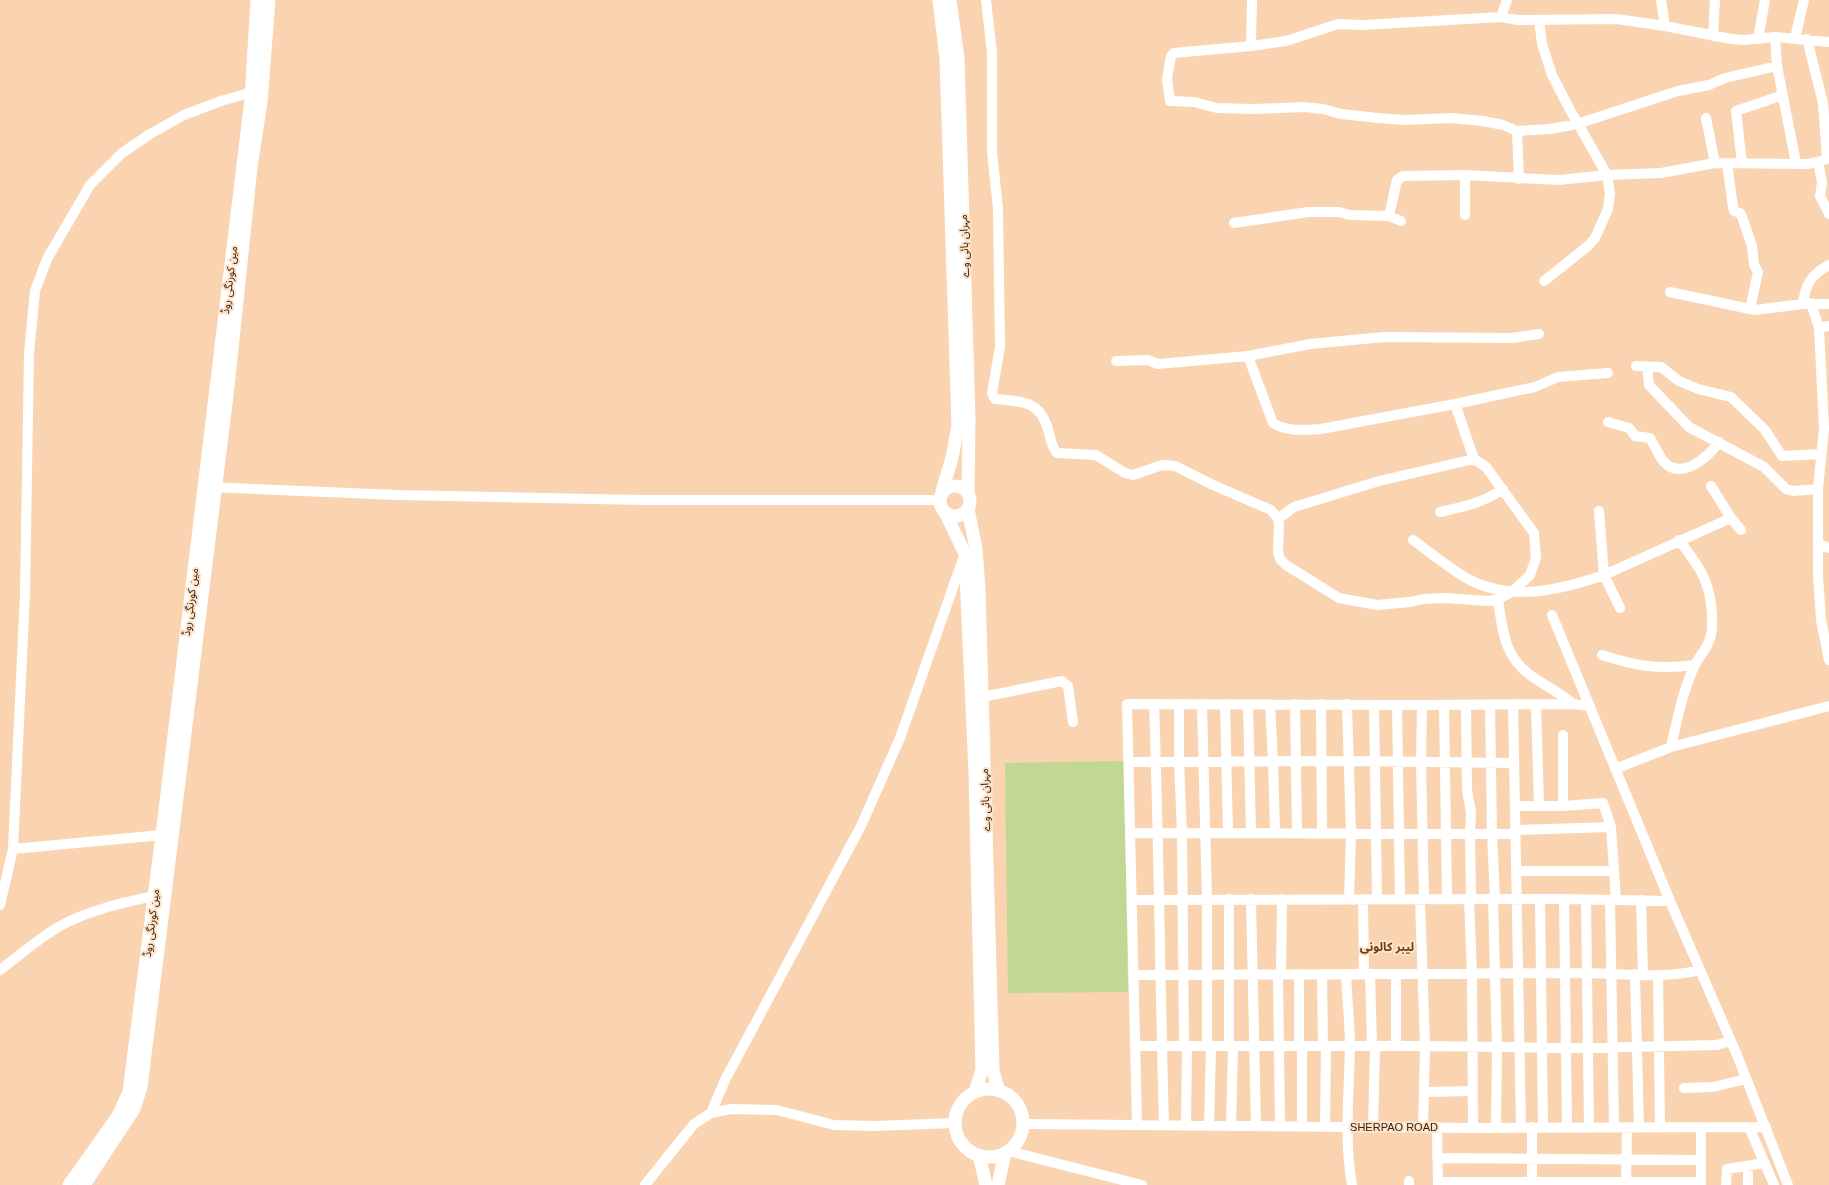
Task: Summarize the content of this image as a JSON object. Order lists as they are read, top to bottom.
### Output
{
  "streets": {
    "main road": ["مہران ہائی وے", "مین کورنگی روڈ"],
    "street": ["SHERPAO ROAD"]
  },
  "crossings": [
    ["مہران ہائی وے", "SHERPAO ROAD"]
  ],
  "districts": ["لیبر کالونی"]
}
